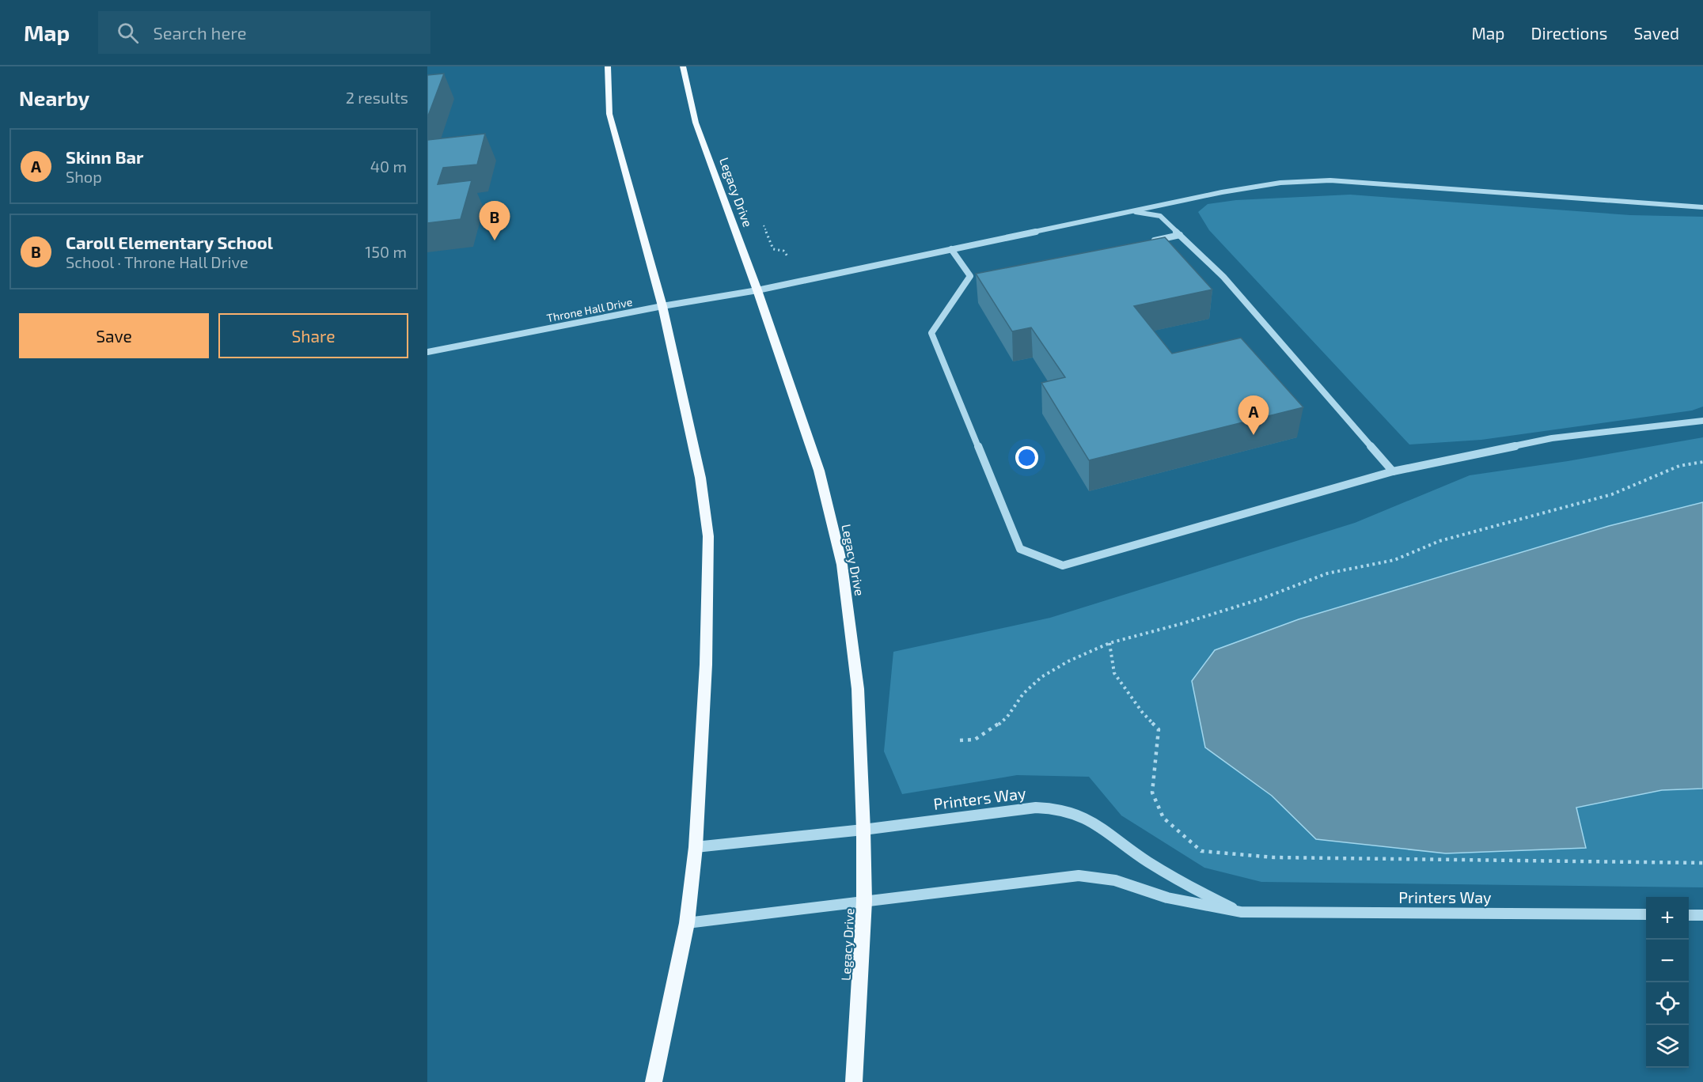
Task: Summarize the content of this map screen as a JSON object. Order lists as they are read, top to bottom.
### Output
{
  "streets": {
    "main road": ["Legacy Drive"],
    "street": ["Throne Hall Drive", "Printers Way"]
  },
  "crossings": [
    ["Legacy Drive", "Throne Hall Drive"],
    ["Legacy Drive", "Printers Way"]
  ],
  "page": {
    "header": "Map",
    "search": "Search here",
    "nav": ["Map", "Directions", "Saved"],
    "heading": ["Nearby", "2 results"],
    "list": [
      {
        "mark": "A",
        "name": "Skinn Bar",
        "note": "Shop",
        "value": "40 m"
      },
      {
        "mark": "B",
        "name": "Caroll Elementary School",
        "note": "School · Throne Hall Drive",
        "value": "150 m"
      }
    ],
    "pins": ["B", "A"],
    "buttons": ["Save", "Share"],
    "map_buttons": ["+", "−"]
  }
}
